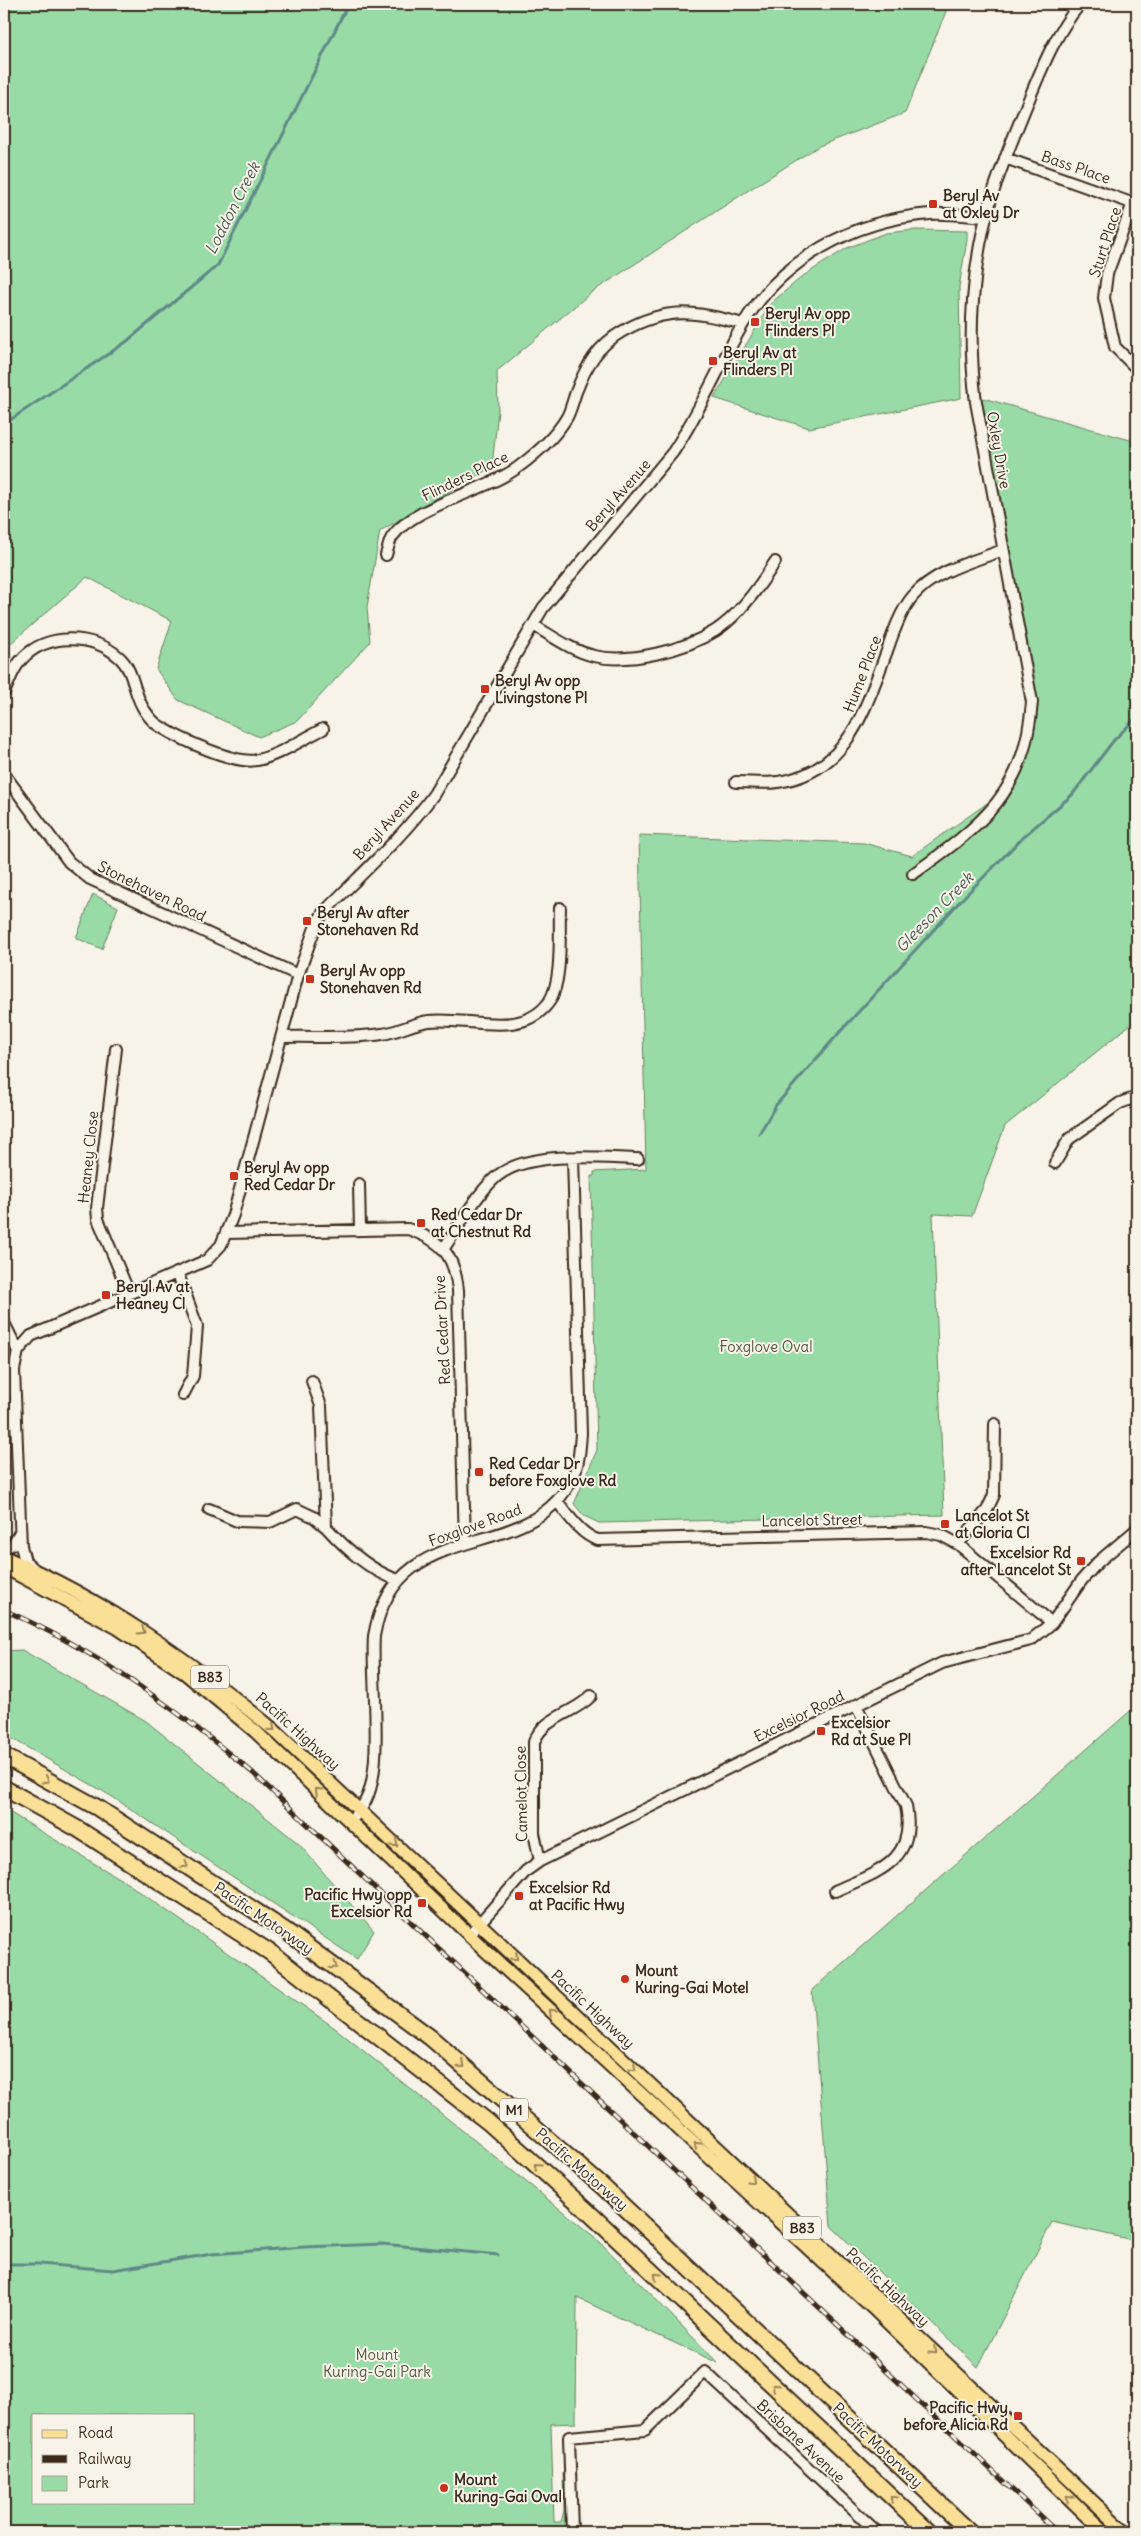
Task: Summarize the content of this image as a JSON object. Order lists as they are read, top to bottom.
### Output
{
  "streets": {
    "highway": ["Pacific Motorway", "M1"],
    "main road": ["B83", "Pacific Highway"],
    "street": [
      "Bass Place",
      "Sturt Place",
      "Oxley Drive",
      "Flinders Place",
      "Beryl Avenue",
      "Hume Place",
      "Stonehaven Road",
      "Heaney Close",
      "Red Cedar Drive",
      "Lancelot Street",
      "Foxglove Road",
      "Excelsior Road",
      "Camelot Close",
      "Brisbane Avenue"
    ]
  },
  "crossings": [
    ["Bass Place", "Sturt Place"],
    ["Bass Place", "Oxley Drive"],
    ["Oxley Drive", "Beryl Avenue"],
    ["Oxley Drive", "Hume Place"],
    ["Flinders Place", "Beryl Avenue"],
    ["Beryl Avenue", "Stonehaven Road"],
    ["Beryl Avenue", "Heaney Close"],
    ["Red Cedar Drive", "Foxglove Road"],
    ["Lancelot Street", "Foxglove Road"],
    ["Lancelot Street", "Excelsior Road"],
    ["Foxglove Road", "Pacific Highway"],
    ["Excelsior Road", "Pacific Highway"],
    ["Excelsior Road", "Camelot Close"]
  ],
  "water": ["Loddon Creek", "Gleeson Creek"],
  "parks": ["Foxglove Oval", "Mount Kuring-Gai Park"],
  "places": {
    "transit": [
      "Beryl Av at Oxley Dr",
      "Beryl Av opp Flinders Pl",
      "Beryl Av at Flinders Pl",
      "Beryl Av opp Livingstone Pl",
      "Beryl Av after Stonehaven Rd",
      "Beryl Av opp Stonehaven Rd",
      "Beryl Av opp Red Cedar Dr",
      "Red Cedar Dr at Chestnut Rd",
      "Beryl Av at Heaney Cl",
      "Red Cedar Dr before Foxglove Rd",
      "Lancelot St at Gloria Cl",
      "Excelsior Rd after Lancelot St",
      "Excelsior Rd at Sue Pl",
      "Excelsior Rd at Pacific Hwy",
      "Pacific Hwy opp Excelsior Rd",
      "Pacific Hwy before Alicia Rd"
    ],
    "other": ["Mount Kuring-Gai Motel", "Mount Kuring-Gai Oval"]
  },
  "legend": ["Road", "Railway", "Park"]
}
